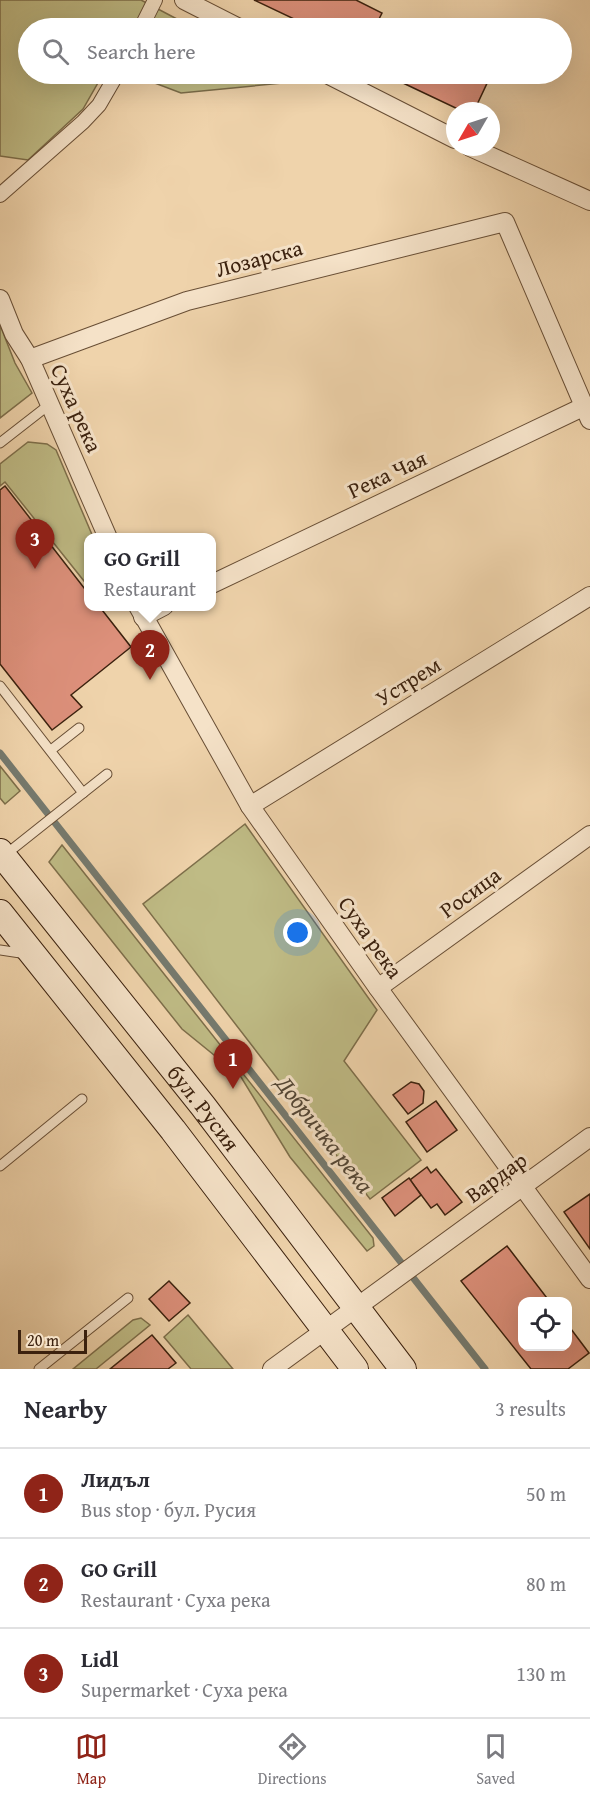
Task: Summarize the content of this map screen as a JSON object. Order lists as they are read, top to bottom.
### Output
{
  "streets": {
    "main road": ["бул. Русия"],
    "street": [
      "Лозарска",
      "Суха река",
      "Река Чая",
      "Устрем",
      "Росица",
      "Вардар"
    ]
  },
  "crossings": [
    ["Лозарска", "Суха река"],
    ["Лозарска", "Река Чая"],
    ["Суха река", "Устрем"],
    ["Суха река", "Росица"],
    ["Суха река", "Вардар"],
    ["бул. Русия", "Вардар"]
  ],
  "water": ["Добричка река"],
  "scale_bar": "20 m",
  "north": "bottom left",
  "page": {
    "search": "Search here",
    "pins": ["3", "2", "1"],
    "popup": ["GO Grill", "Restaurant"],
    "scale": "20 m",
    "heading": ["Nearby", "3 results"],
    "list": [
      {
        "mark": "1",
        "name": "Лидъл",
        "note": "Bus stop · бул. Русия",
        "value": "50 m"
      },
      {
        "mark": "2",
        "name": "GO Grill",
        "note": "Restaurant · Суха река",
        "value": "80 m"
      },
      {
        "mark": "3",
        "name": "Lidl",
        "note": "Supermarket · Суха река",
        "value": "130 m"
      }
    ],
    "nav": ["Map", "Directions", "Saved"]
  }
}
